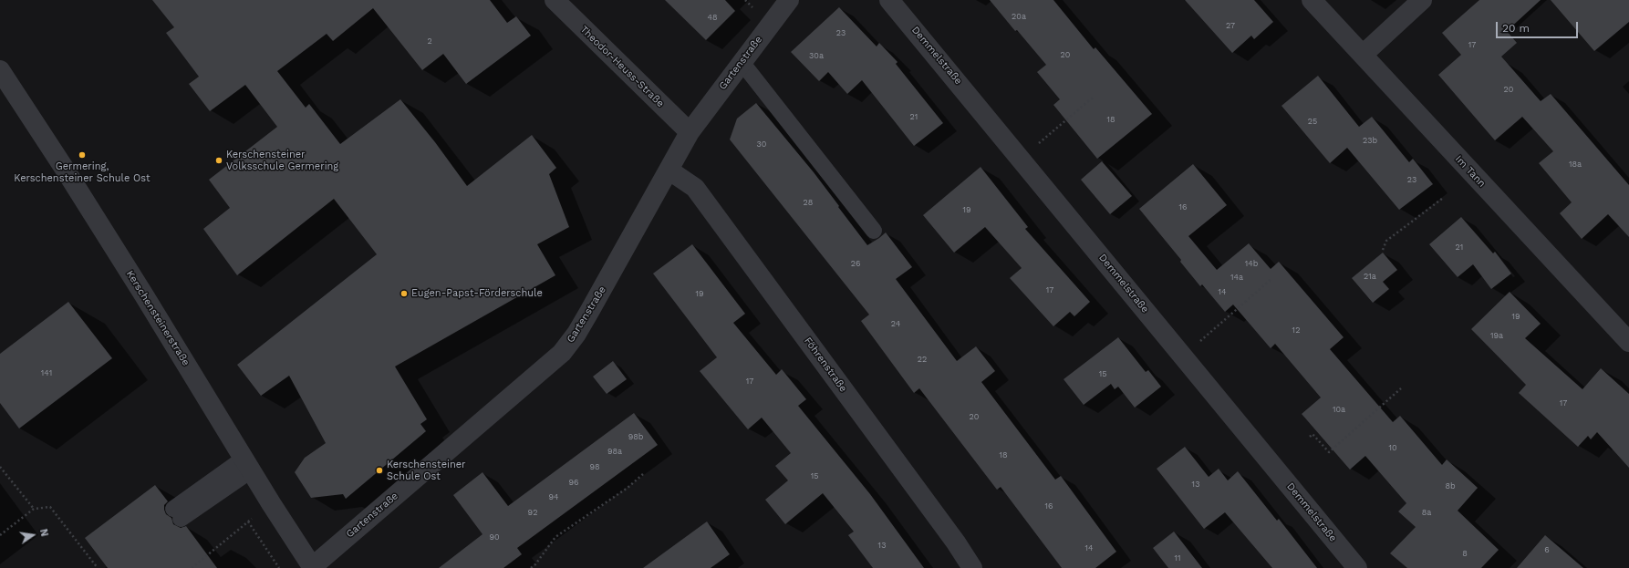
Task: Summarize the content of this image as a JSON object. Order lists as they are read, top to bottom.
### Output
{
  "streets": {
    "street": [
      "Demmelstraße",
      "Gartenstraße",
      "Theodor-Heuss-Straße",
      "Im Tann",
      "Kerschensteinerstraße",
      "Föhrenstraße"
    ]
  },
  "crossings": [
    ["Gartenstraße", "Theodor-Heuss-Straße"],
    ["Gartenstraße", "Kerschensteinerstraße"],
    ["Gartenstraße", "Föhrenstraße"]
  ],
  "places": [
    "Germering, Kerschensteiner Schule Ost",
    "Kerschensteiner Volksschule Germering",
    "Eugen-Papst-Förderschule",
    "Kerschensteiner Schule Ost"
  ],
  "house_numbers": [
    "20a",
    "48",
    "27",
    "23",
    "2",
    "17",
    "20",
    "30a",
    "20",
    "21",
    "18",
    "25",
    "23b",
    "30",
    "18a",
    "23",
    "28",
    "16",
    "19",
    "21",
    "26",
    "14b",
    "21a",
    "14a",
    "17",
    "14",
    "19",
    "19",
    "24",
    "12",
    "19a",
    "22",
    "141",
    "15",
    "17",
    "17",
    "10a",
    "20",
    "98b",
    "10",
    "98a",
    "18",
    "98",
    "15",
    "96",
    "13",
    "8b",
    "94",
    "16",
    "92",
    "8a",
    "90",
    "13",
    "14",
    "6",
    "8",
    "11"
  ],
  "scale_bar": "20 m",
  "north": "right"
}
